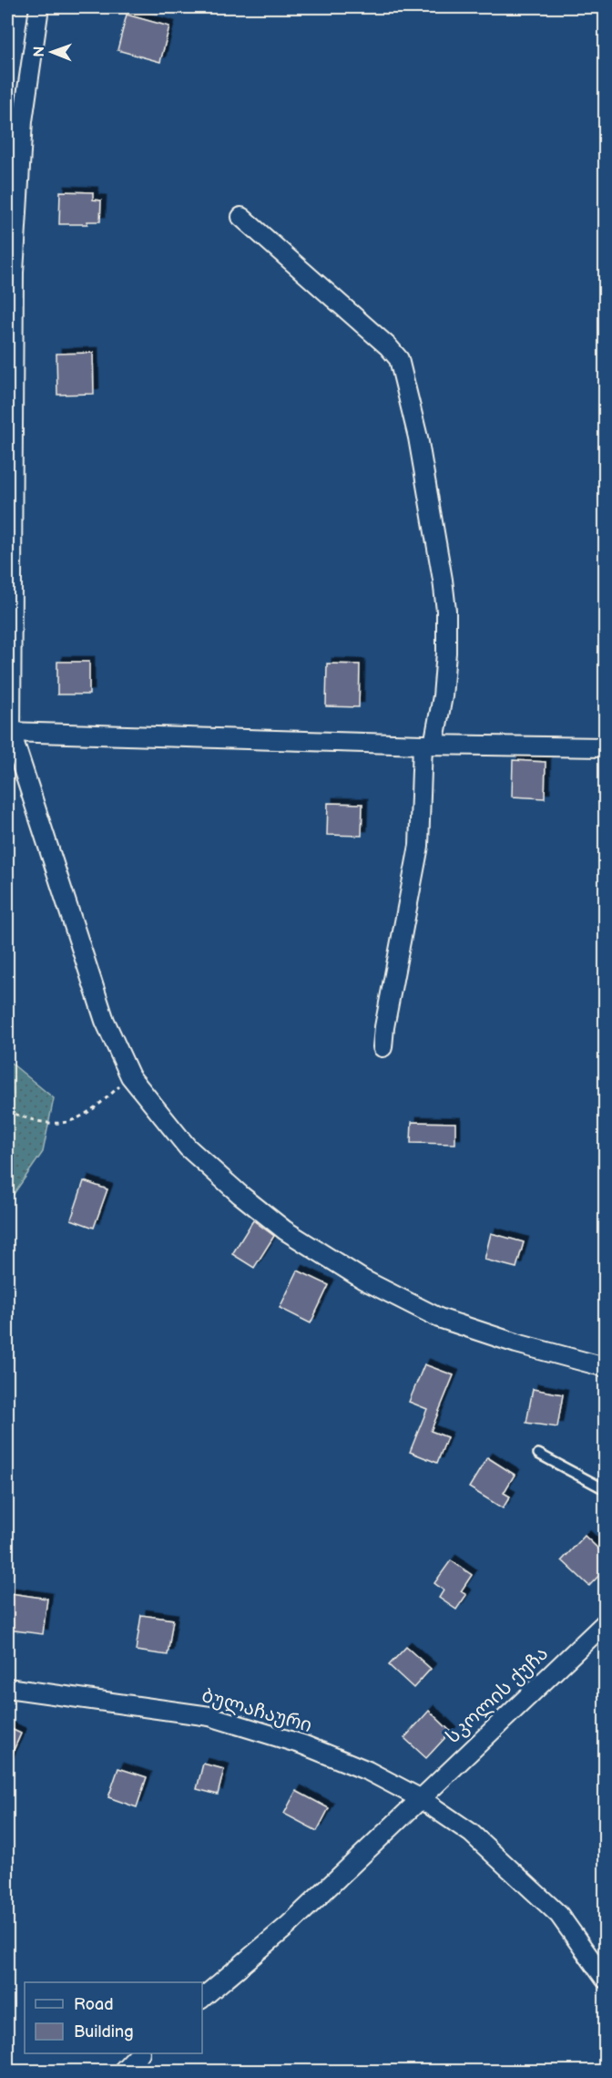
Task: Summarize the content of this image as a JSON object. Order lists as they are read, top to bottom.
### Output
{
  "streets": {
    "street": ["სკოლის ქუჩა", "ბულაჩაური"]
  },
  "crossings": [
    ["სკოლის ქუჩა", "ბულაჩაური"]
  ],
  "legend": ["Road", "Building"],
  "north": "left"
}
